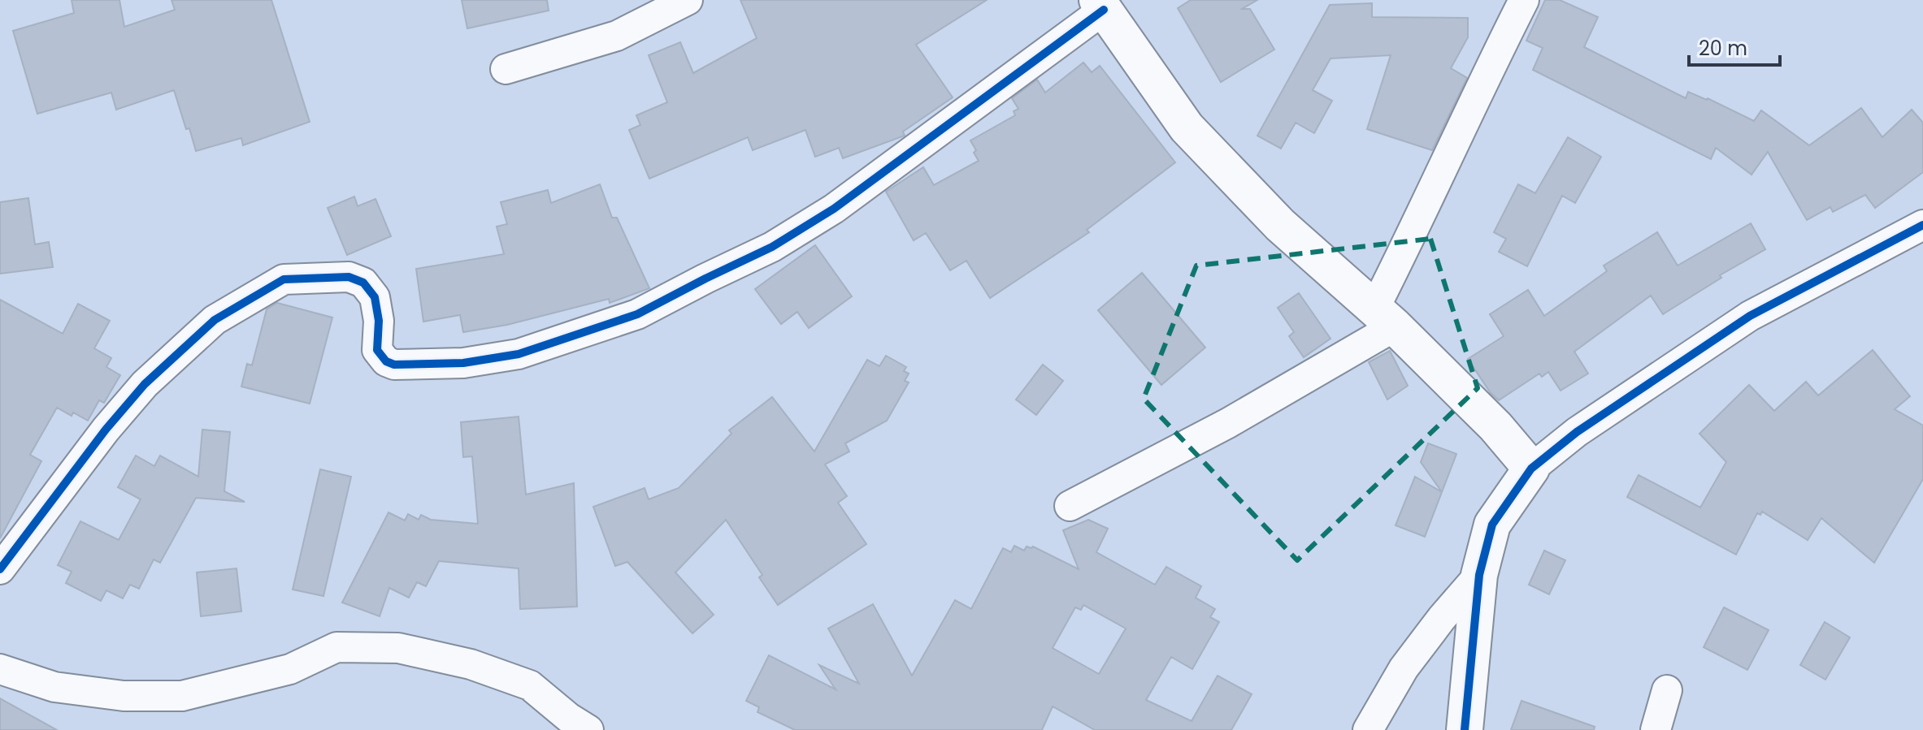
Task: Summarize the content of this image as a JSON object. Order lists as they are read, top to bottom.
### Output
{
  "scale_bar": "20 m"
}
